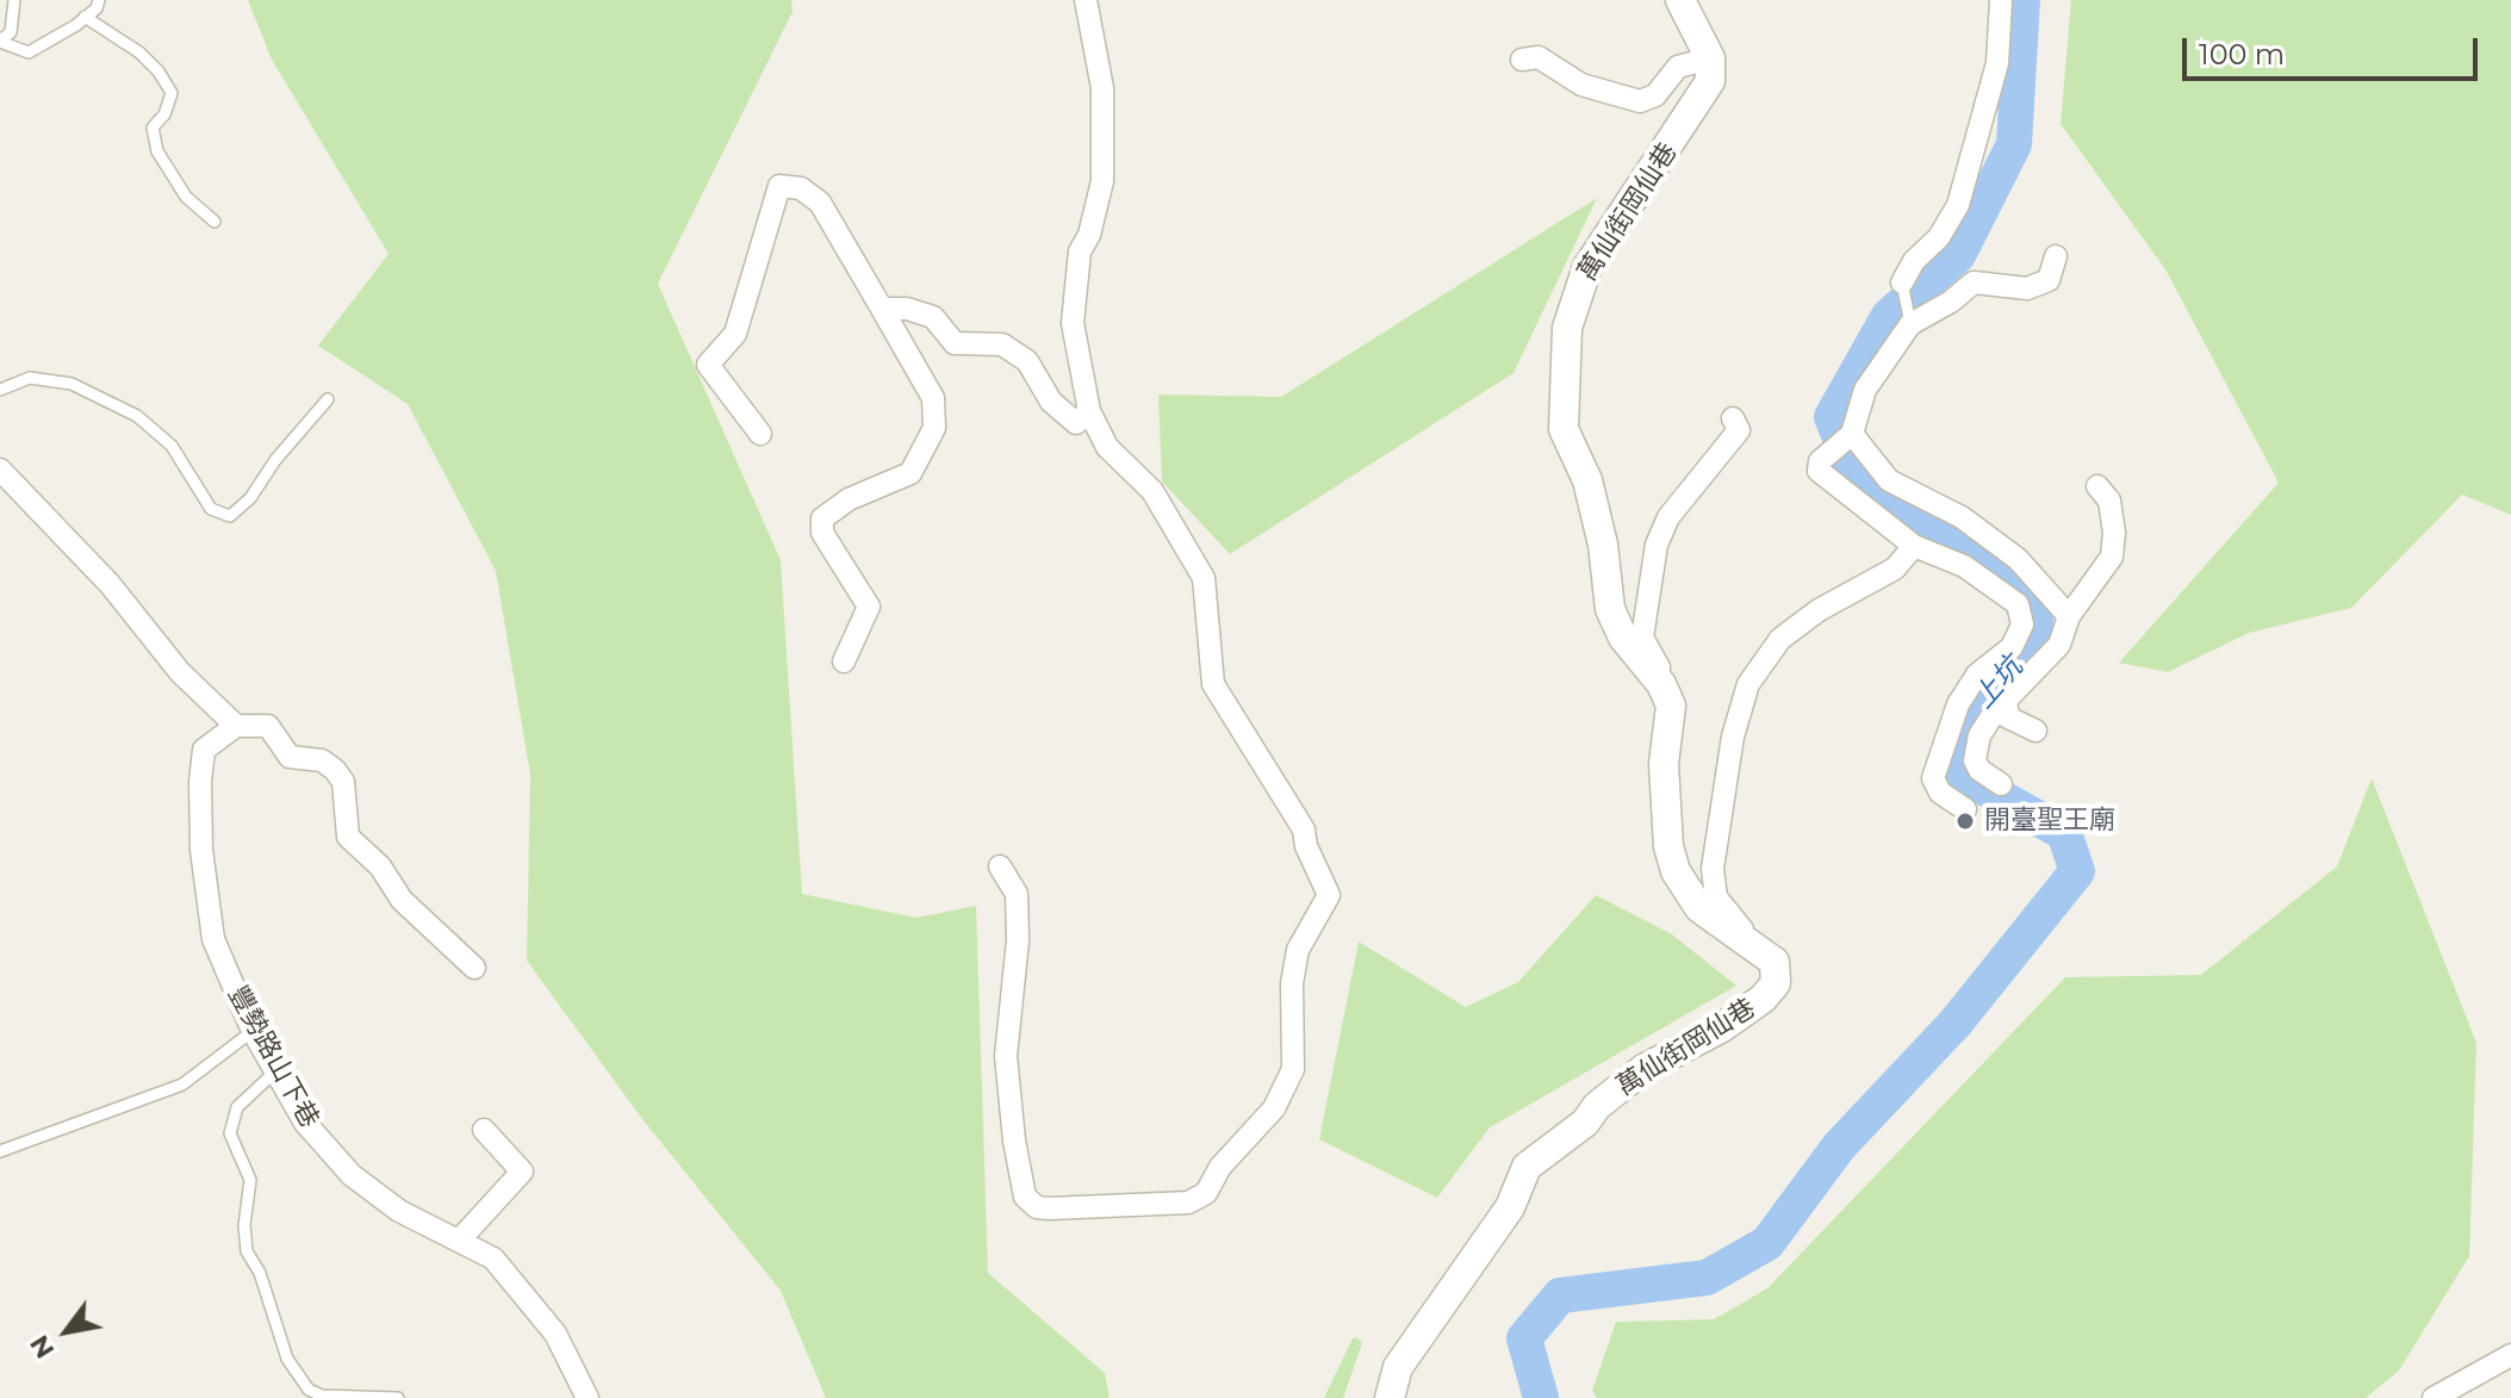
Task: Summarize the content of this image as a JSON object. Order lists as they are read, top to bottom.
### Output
{
  "streets": {
    "street": ["萬仙街岡仙巷", "豐勢路山下巷"]
  },
  "water": ["上坑"],
  "places": ["開臺聖王廟"],
  "scale_bar": "100 m",
  "north": "bottom left"
}
